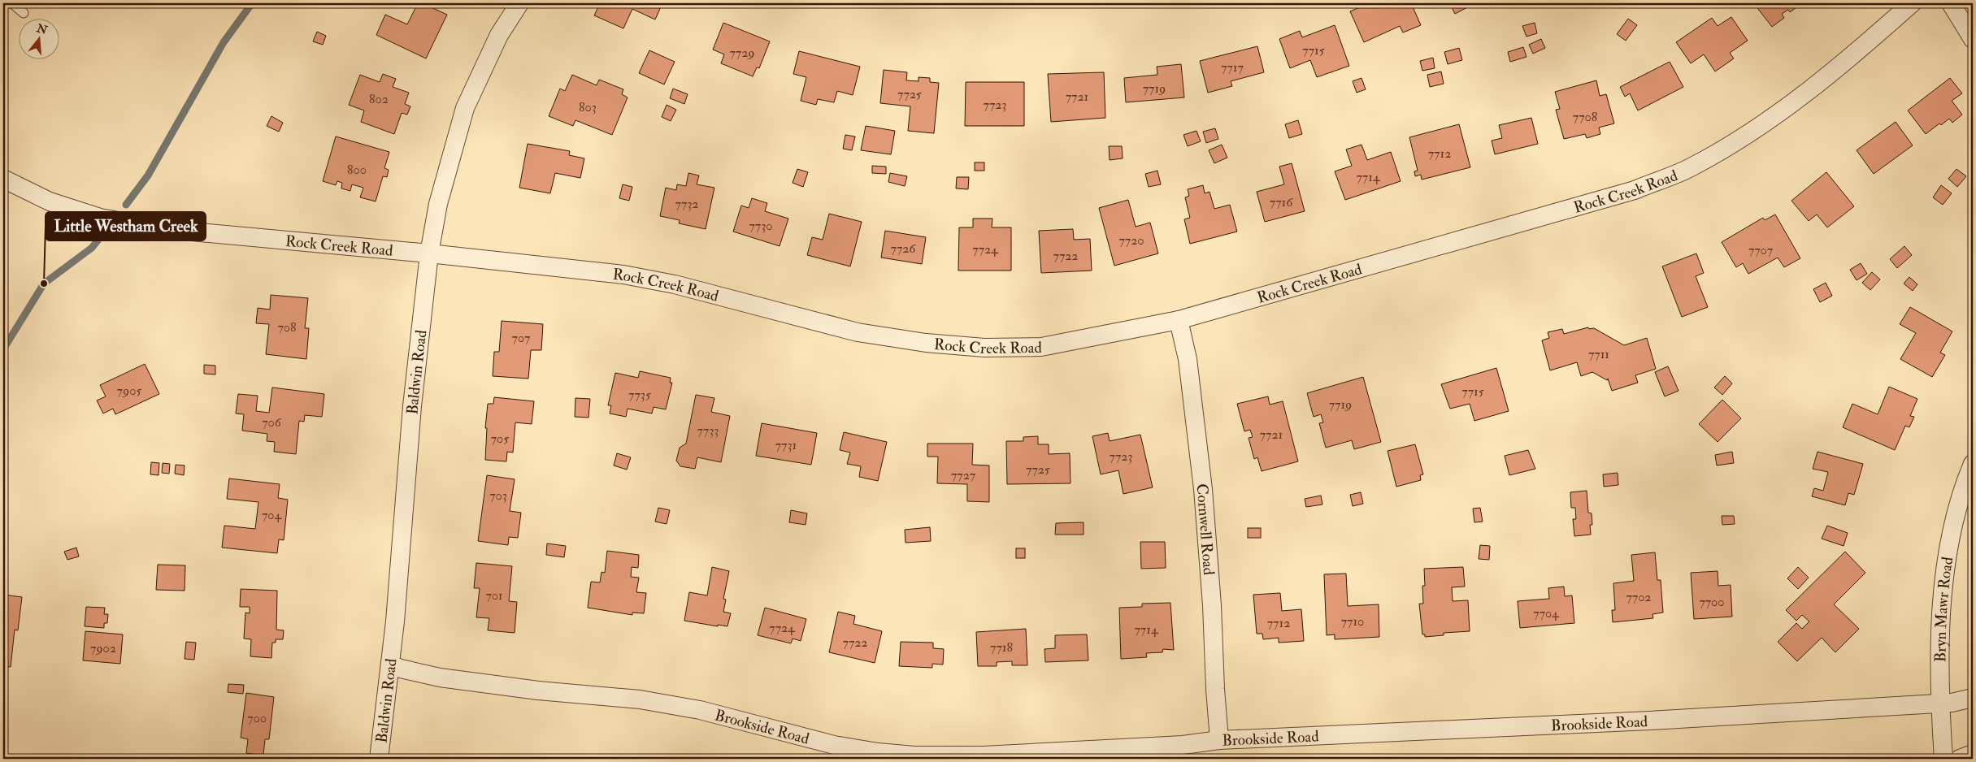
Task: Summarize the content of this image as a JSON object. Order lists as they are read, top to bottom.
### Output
{
  "streets": {
    "street": [
      "Rock Creek Road",
      "Baldwin Road",
      "Cornwell Road",
      "Bryn Mawr Road",
      "Brookside Road"
    ]
  },
  "crossings": [
    ["Rock Creek Road", "Baldwin Road"],
    ["Rock Creek Road", "Cornwell Road"],
    ["Baldwin Road", "Brookside Road"],
    ["Cornwell Road", "Brookside Road"],
    ["Bryn Mawr Road", "Brookside Road"]
  ],
  "places": ["Little Westham Creek"],
  "house_numbers": [
    "7715",
    "7729",
    "7717",
    "7719",
    "7725",
    "7721",
    "802",
    "7723",
    "803",
    "7708",
    "7712",
    "800",
    "7714",
    "7716",
    "7732",
    "7730",
    "7720",
    "7726",
    "7724",
    "7707",
    "7722",
    "708",
    "707",
    "7711",
    "7905",
    "7715",
    "7735",
    "7719",
    "706",
    "7733",
    "7721",
    "705",
    "7731",
    "7723",
    "7725",
    "7727",
    "703",
    "704",
    "701",
    "7702",
    "7700",
    "7704",
    "7710",
    "7712",
    "7724",
    "7714",
    "7722",
    "7718",
    "7902",
    "700"
  ],
  "north": "top"
}
